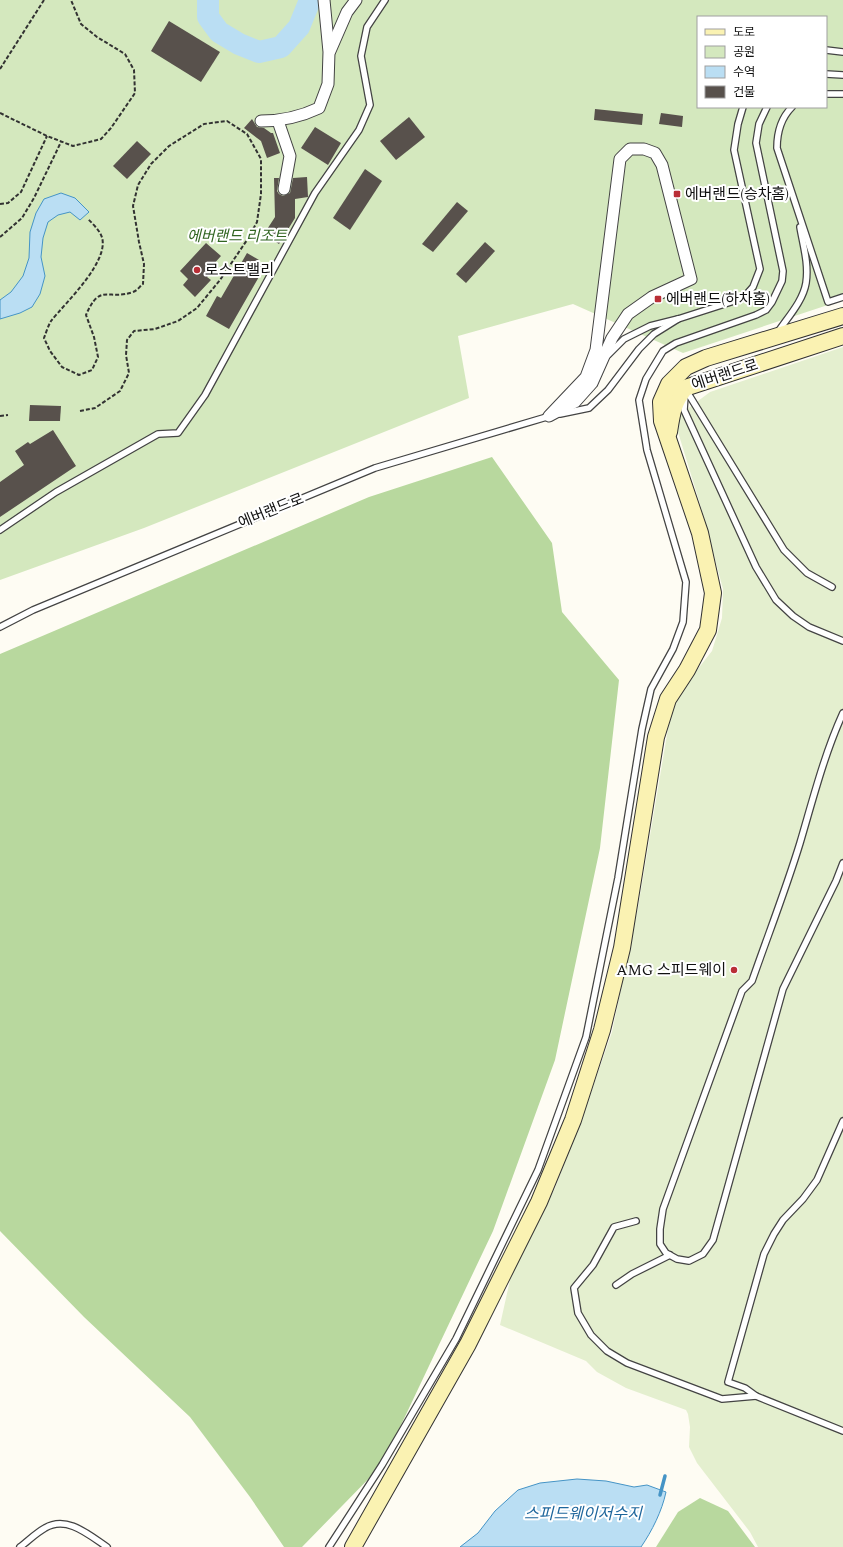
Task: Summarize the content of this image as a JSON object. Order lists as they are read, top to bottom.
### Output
{
  "streets": {
    "street": ["에버랜드로"]
  },
  "water": ["스피드웨이저수지"],
  "parks": ["에버랜드 리조트"],
  "places": {
    "transit": ["에버랜드(승차홈)", "에버랜드(하차홈)"],
    "other": ["로스트밸리", "AMG 스피드웨이"]
  },
  "legend": [
    "도로",
    "공원",
    "수역",
    "건물"
  ]
}
